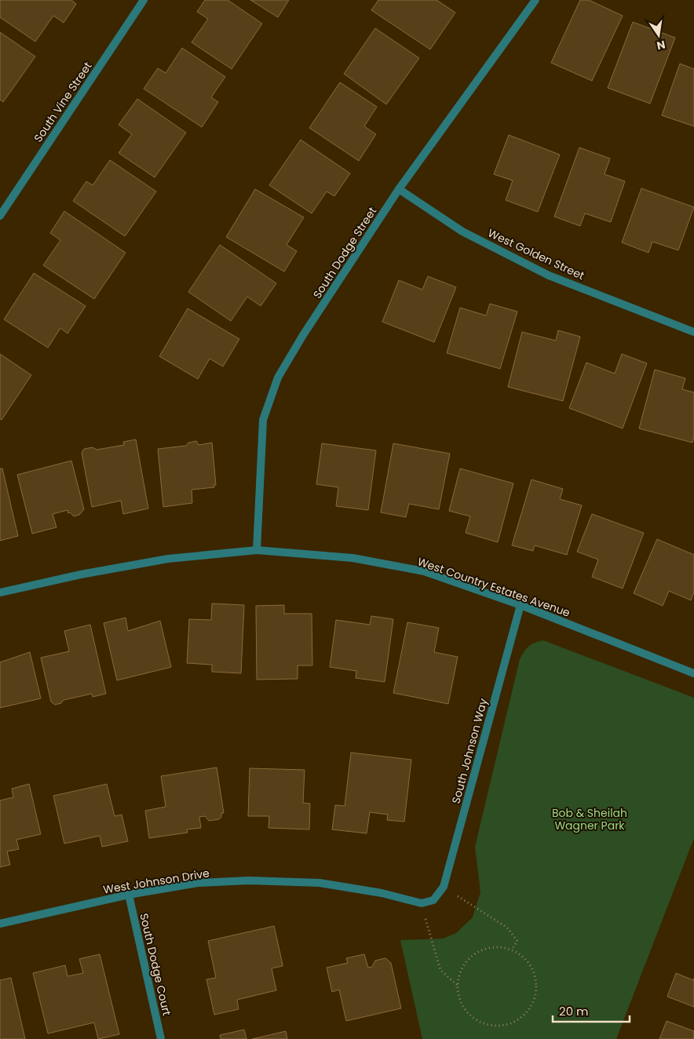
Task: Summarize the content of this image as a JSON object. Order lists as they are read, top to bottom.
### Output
{
  "streets": {
    "street": [
      "South Vine Street",
      "South Dodge Street",
      "West Golden Street",
      "West Country Estates Avenue",
      "South Johnson Way",
      "West Johnson Drive",
      "South Dodge Court"
    ]
  },
  "crossings": [
    ["South Dodge Street", "West Golden Street"],
    ["South Dodge Street", "West Country Estates Avenue"],
    ["West Country Estates Avenue", "South Johnson Way"],
    ["South Johnson Way", "West Johnson Drive"],
    ["West Johnson Drive", "South Dodge Court"]
  ],
  "parks": ["Bob & Sheilah Wagner Park"],
  "scale_bar": "20 m",
  "north": "bottom"
}
